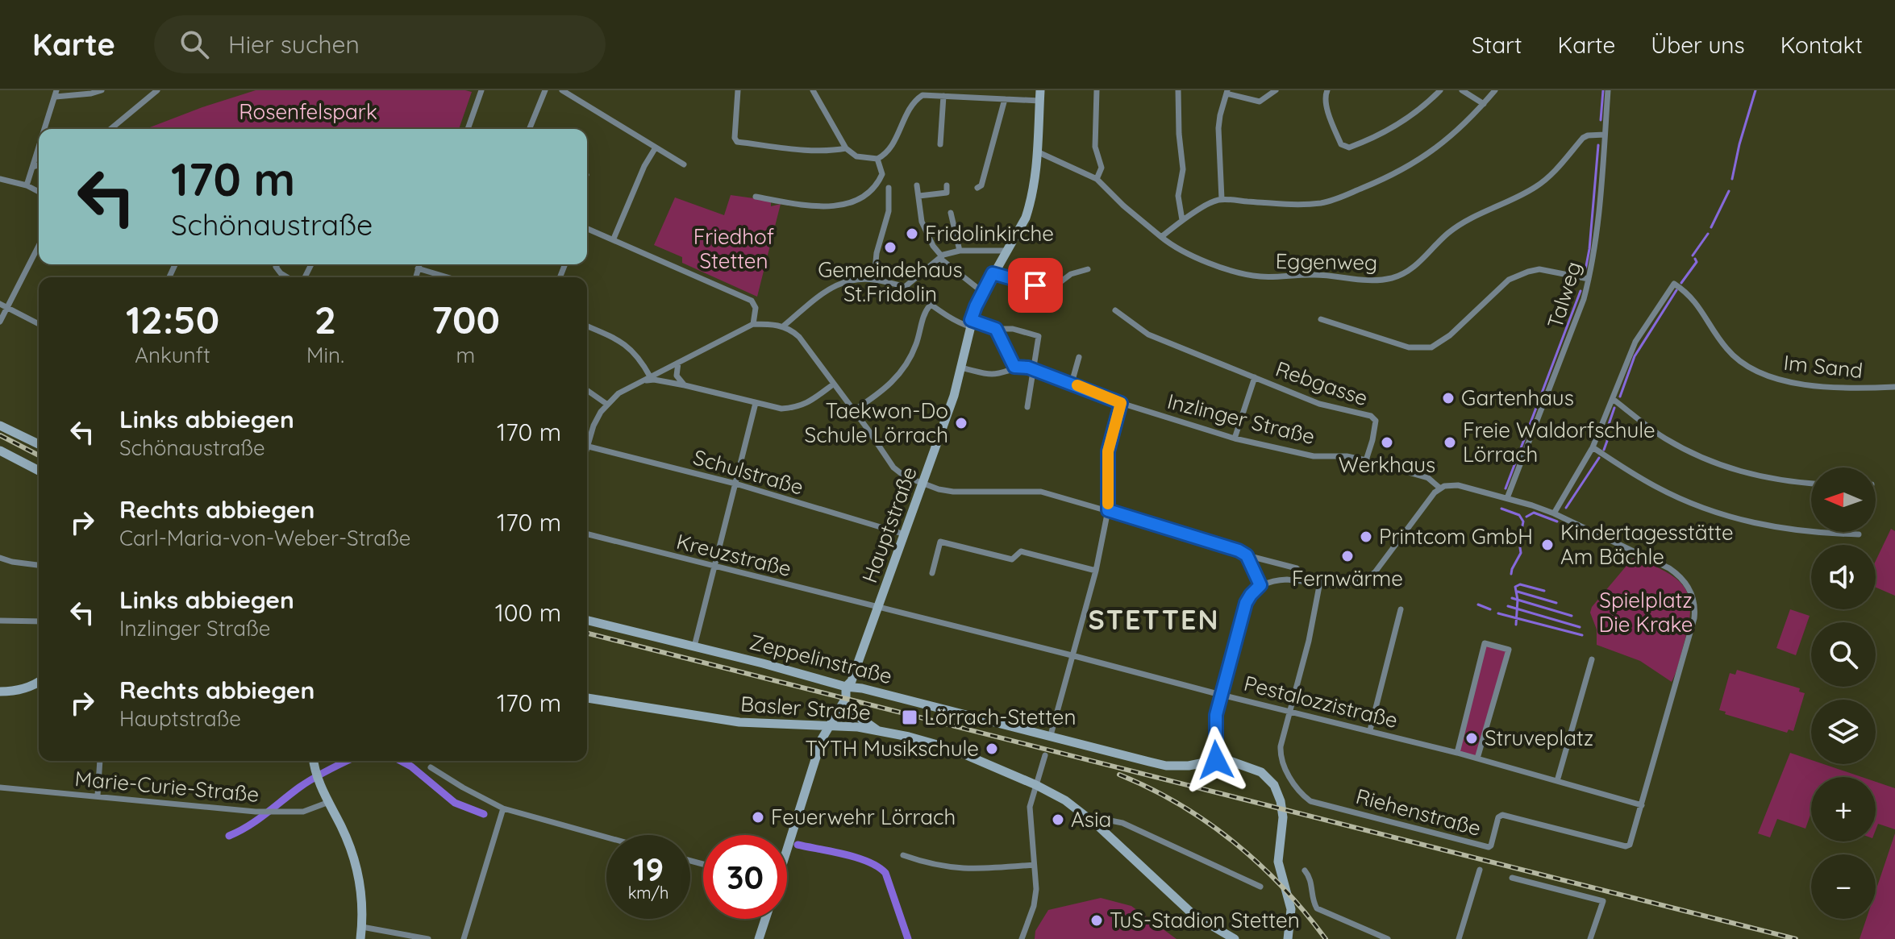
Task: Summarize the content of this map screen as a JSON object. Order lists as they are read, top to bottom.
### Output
{
  "streets": {
    "main road": ["Hauptstraße", "Zeppelinstraße", "Basler Straße"],
    "street": [
      "Eggenweg",
      "Talweg",
      "Im Sand",
      "Rebgasse",
      "Inzlinger Straße",
      "Schulstraße",
      "Kreuzstraße",
      "Pestalozzistraße",
      "Marie-Curie-Straße",
      "Riehenstraße"
    ]
  },
  "crossings": [
    ["Eggenweg", "Talweg"],
    ["Rebgasse", "Inzlinger Straße"],
    ["Inzlinger Straße", "Hauptstraße"],
    ["Schulstraße", "Hauptstraße"],
    ["Hauptstraße", "Kreuzstraße"],
    ["Hauptstraße", "Zeppelinstraße"],
    ["Hauptstraße", "Pestalozzistraße"],
    ["Hauptstraße", "Basler Straße"],
    ["Kreuzstraße", "Pestalozzistraße"],
    ["Pestalozzistraße", "Riehenstraße"]
  ],
  "districts": ["STETTEN"],
  "parks": ["Rosenfelspark", "Friedhof Stetten", "Spielplatz Die Krake"],
  "places": {
    "other": [
      "Fridolinkirche",
      "Gemeindehaus St.Fridolin",
      "Gartenhaus",
      "Taekwon-Do Schule Lörrach",
      "Werkhaus",
      "Freie Waldorfschule Lörrach",
      "Printcom GmbH",
      "Kindertagesstätte Am Bächle",
      "Fernwärme",
      "Struveplatz",
      "TYTH Musikschule",
      "Feuerwehr Lörrach",
      "Asia",
      "TuS-Stadion Stetten"
    ],
    "transit": ["Lörrach-Stetten"]
  },
  "north": "left",
  "page": {
    "header": "Karte",
    "search": "Hier suchen",
    "nav": [
      "Start",
      "Karte",
      "Über uns",
      "Kontakt"
    ],
    "turn": ["170 m", "Schönaustraße"],
    "eta": [
      "12:50",
      "Ankunft",
      "2",
      "Min.",
      "700",
      "m"
    ],
    "list": [
      {
        "name": "Links abbiegen",
        "note": "Schönaustraße",
        "value": "170 m"
      },
      {
        "name": "Rechts abbiegen",
        "note": "Carl-Maria-von-Weber-Straße",
        "value": "170 m"
      },
      {
        "name": "Links abbiegen",
        "note": "Inzlinger Straße",
        "value": "100 m"
      },
      {
        "name": "Rechts abbiegen",
        "note": "Hauptstraße",
        "value": "170 m"
      }
    ],
    "map_buttons": ["+", "−"],
    "speed": "19 km/h",
    "limit": "30"
  }
}
